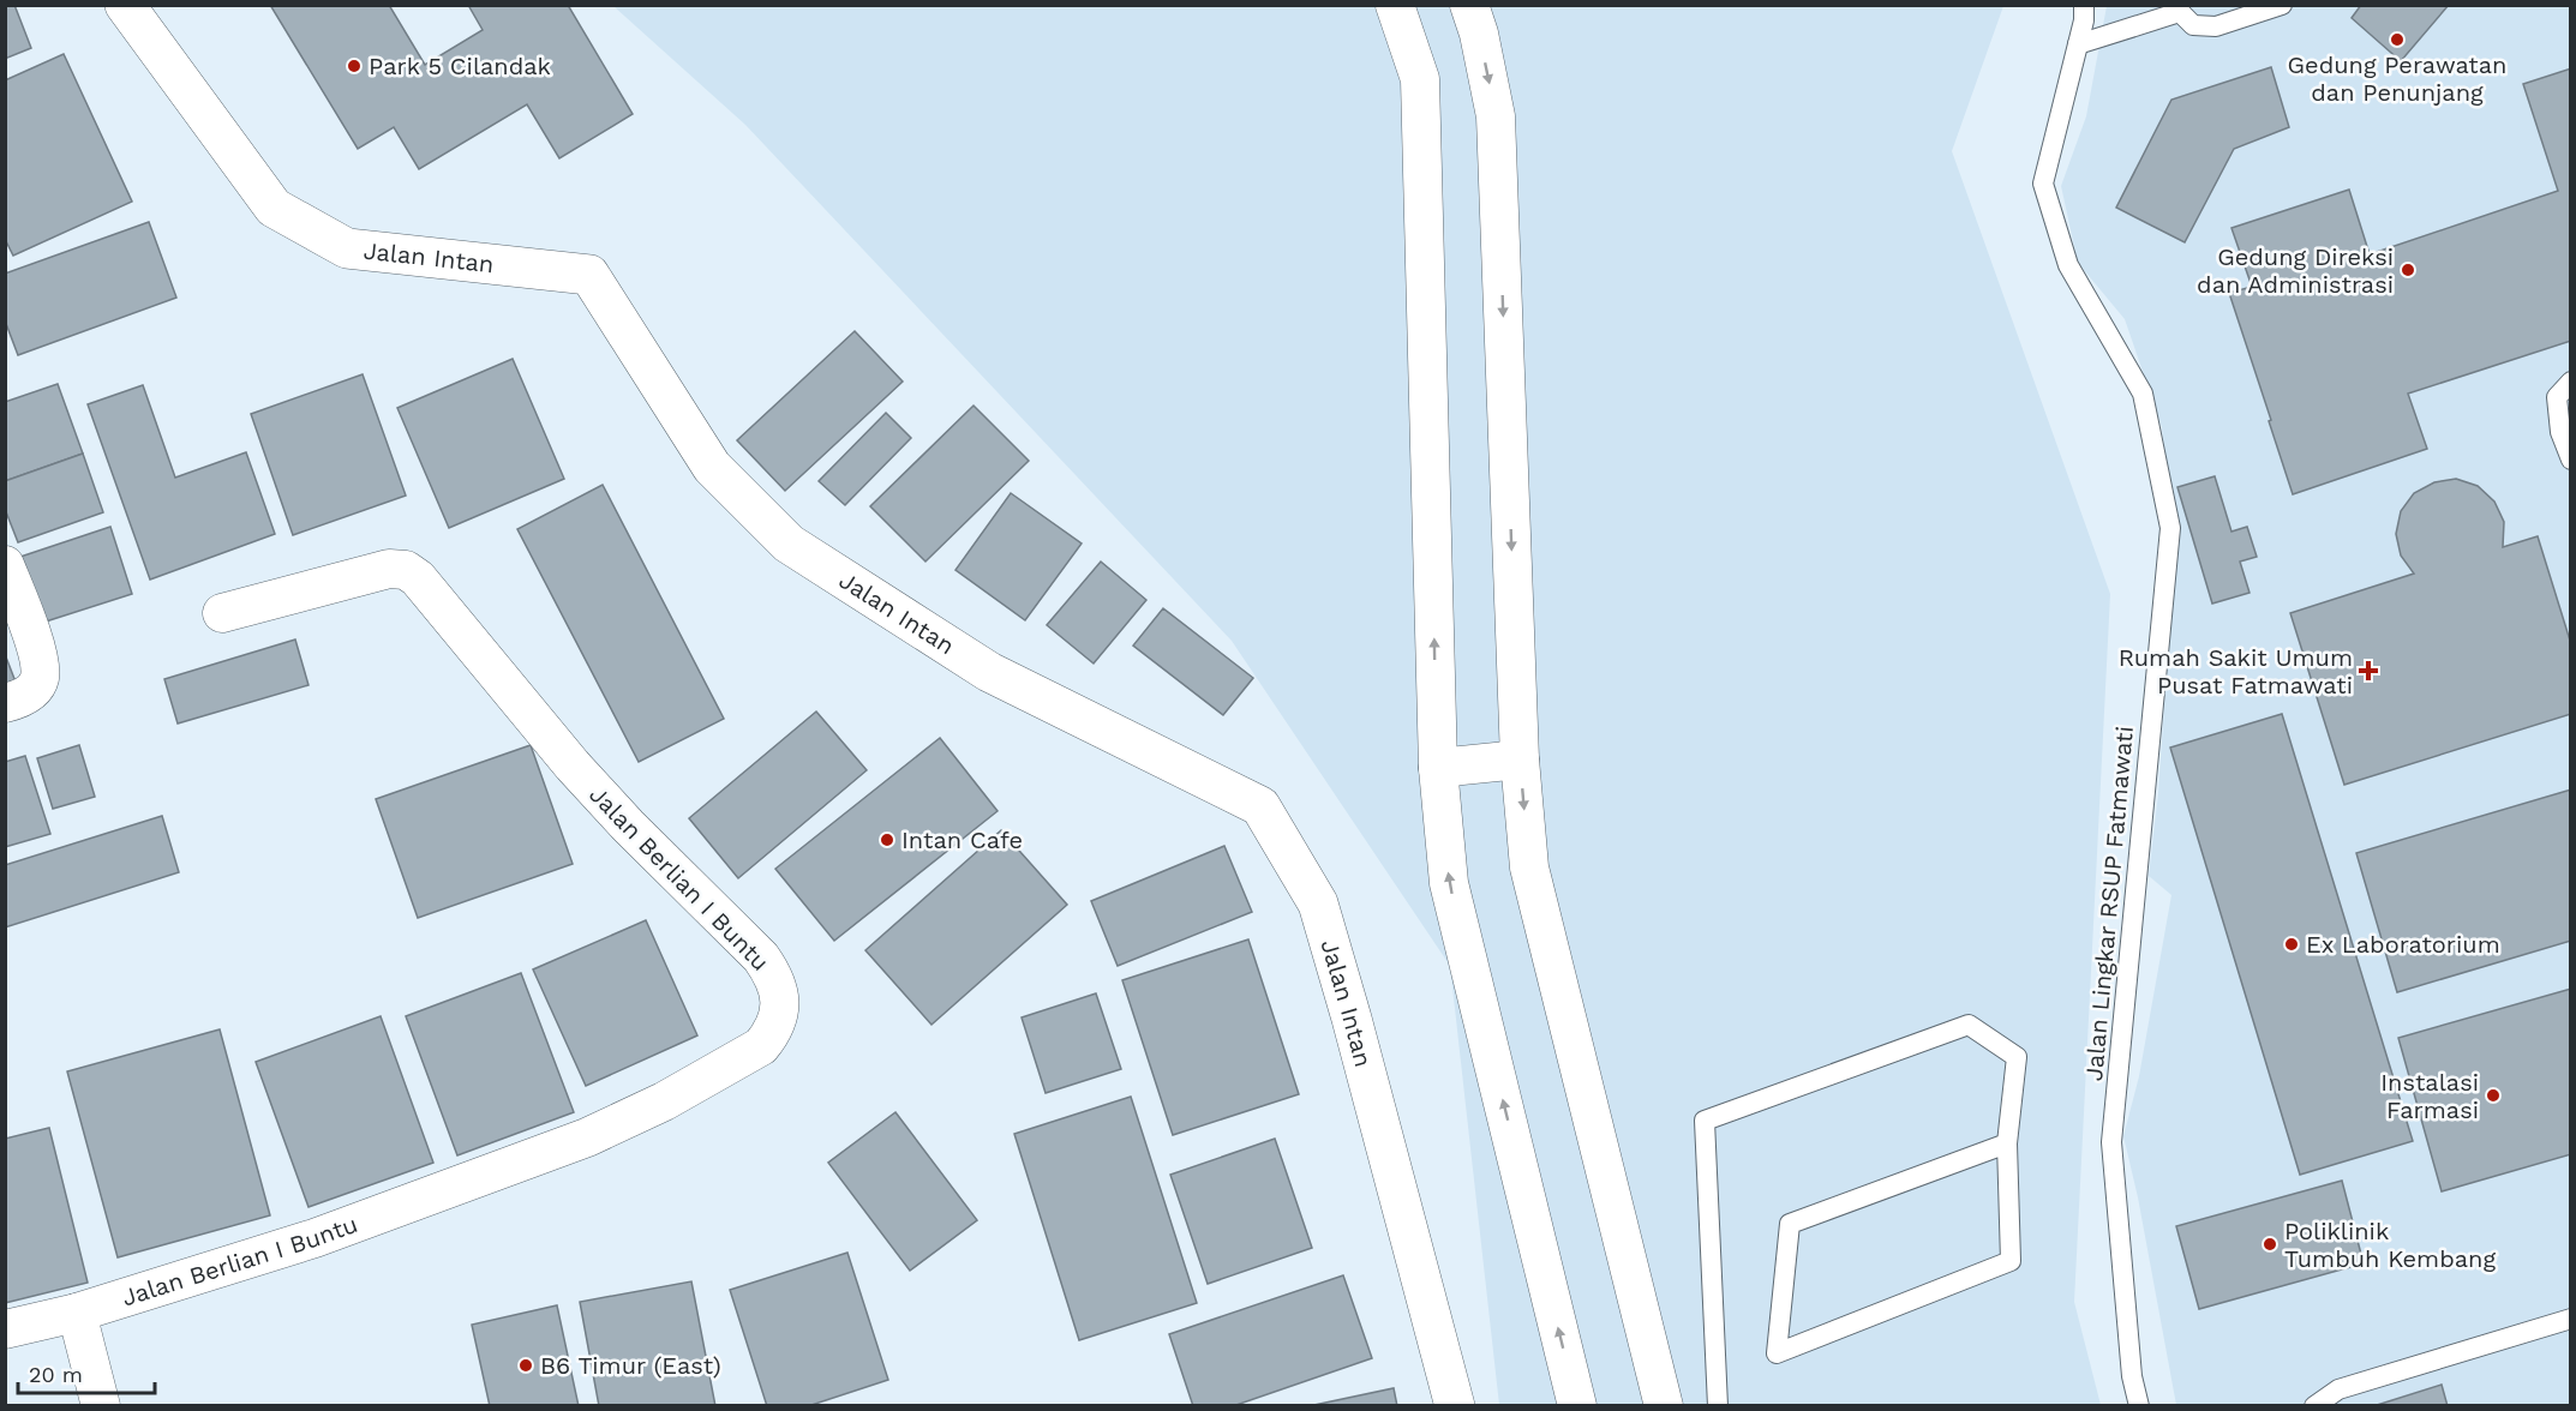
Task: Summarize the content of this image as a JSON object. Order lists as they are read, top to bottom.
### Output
{
  "streets": {
    "street": ["Jalan Intan", "Jalan Berlian I Buntu"],
    "lane": ["Jalan Lingkar RSUP Fatmawati"]
  },
  "places": {
    "other": [
      "Gedung Perawatan dan Penunjang",
      "Park 5 Cilandak",
      "Gedung Direksi dan Administrasi",
      "Intan Cafe",
      "Ex Laboratorium",
      "Instalasi Farmasi",
      "Poliklinik Tumbuh Kembang",
      "B6 Timur (East)"
    ],
    "health": ["Rumah Sakit Umum Pusat Fatmawati"]
  },
  "scale_bar": "20 m"
}
